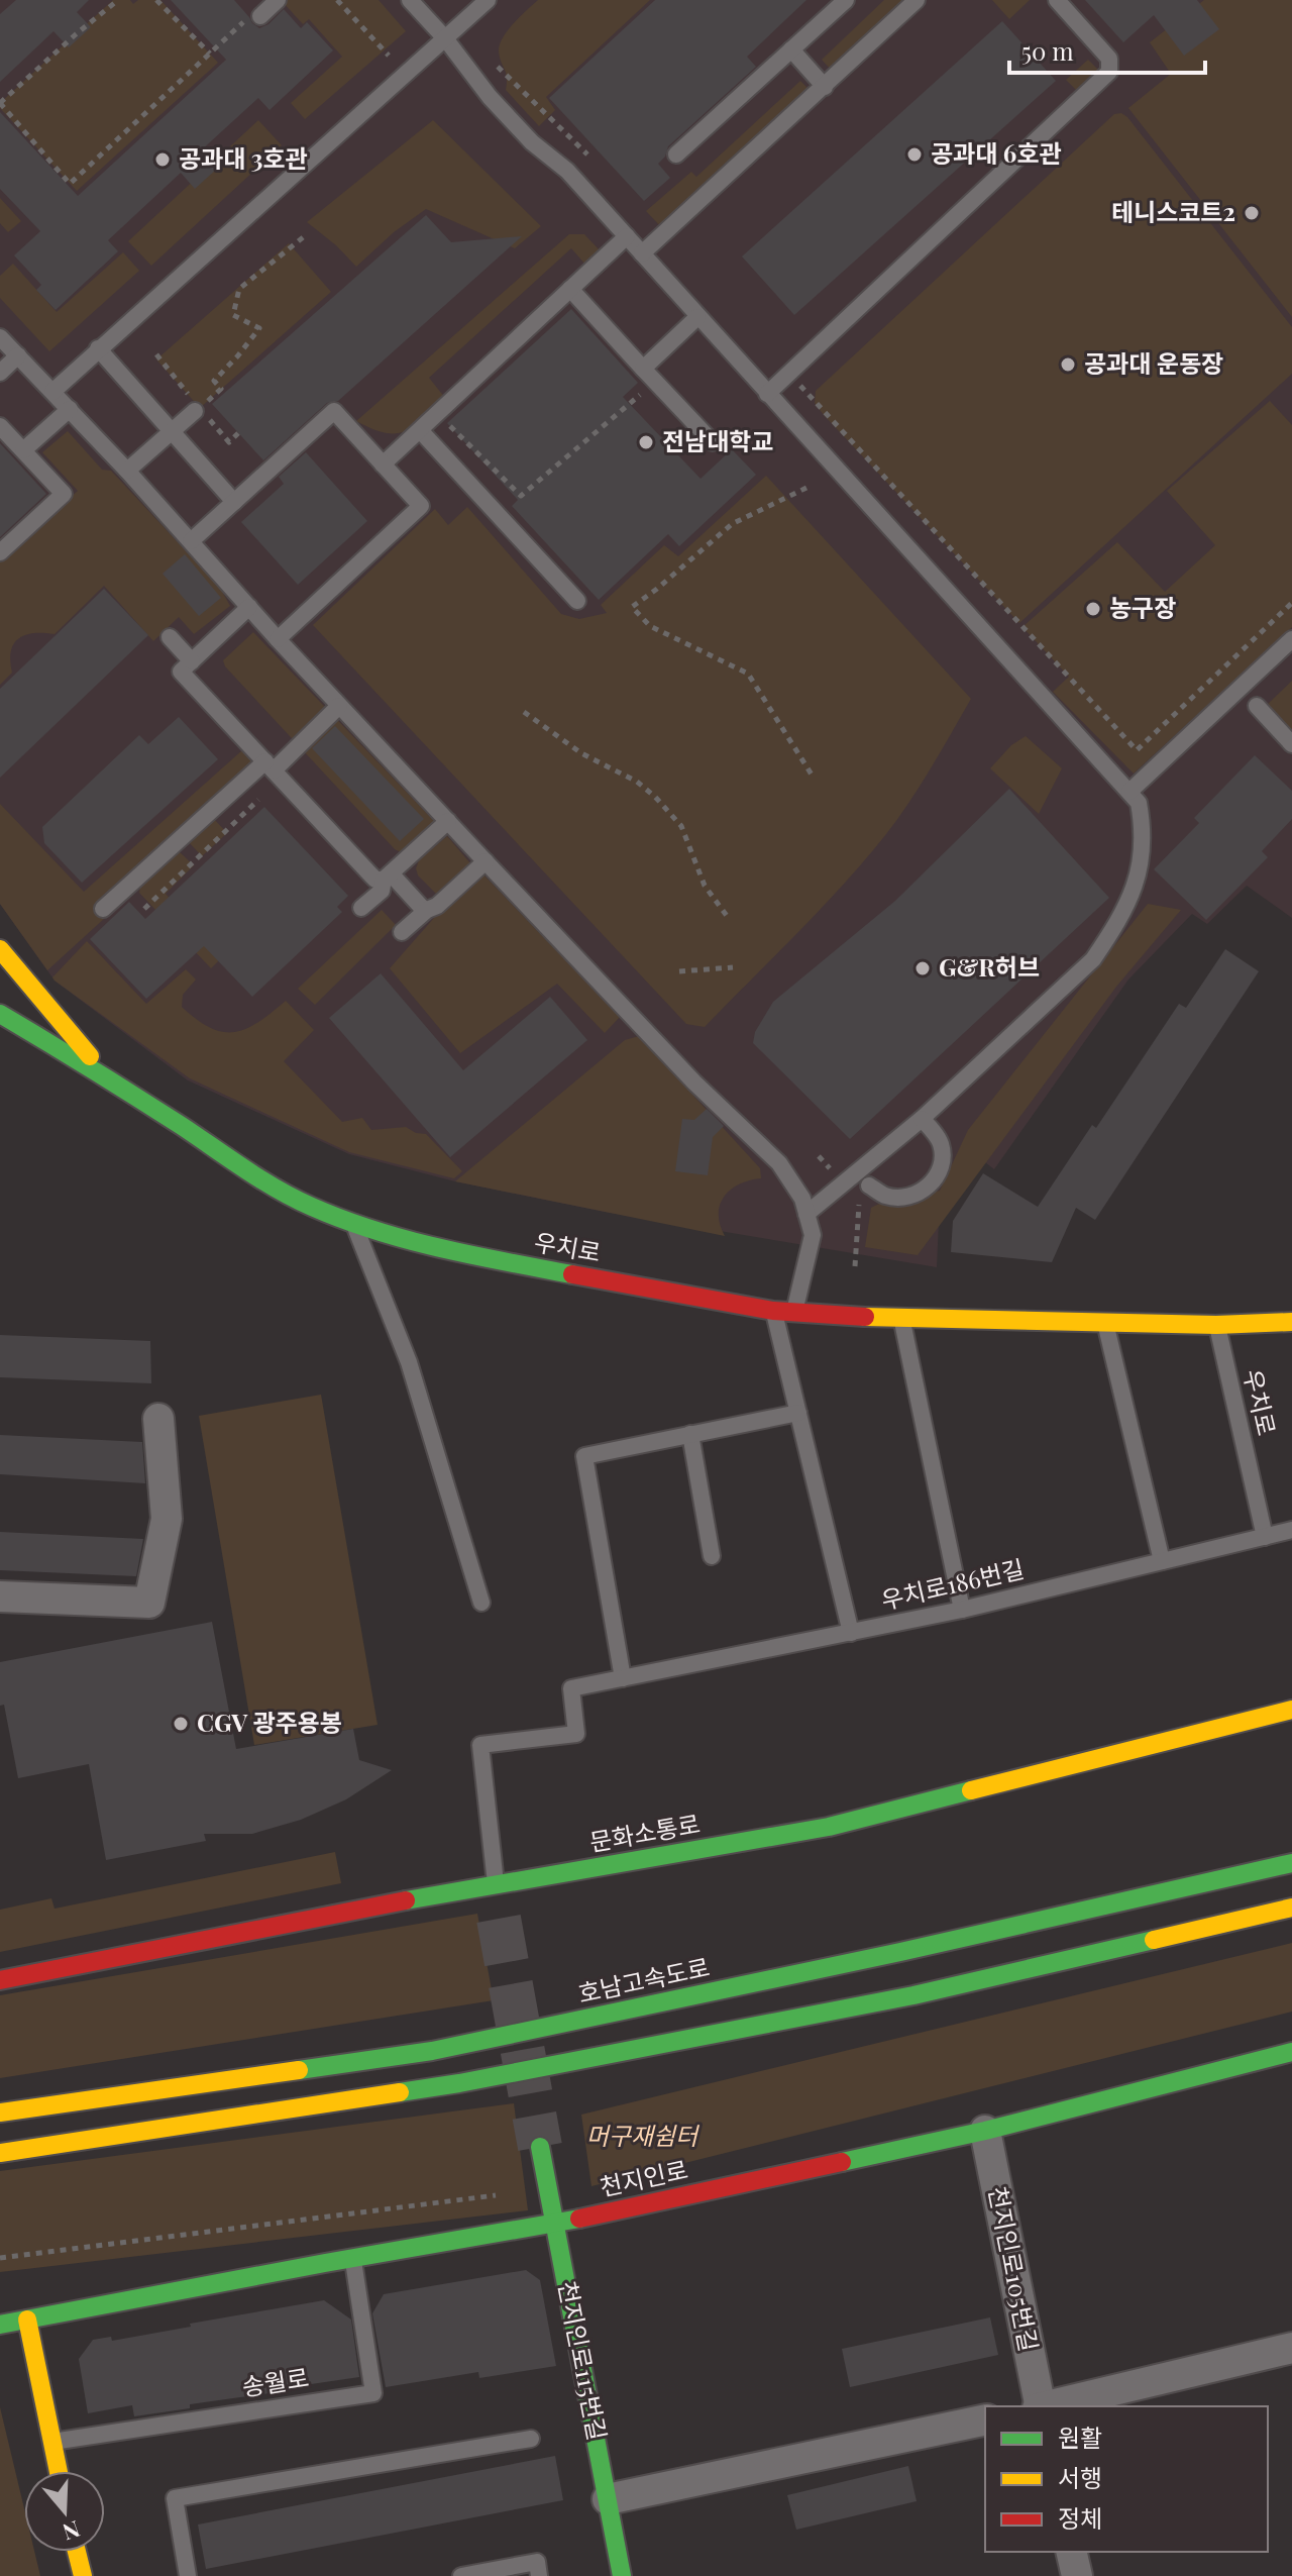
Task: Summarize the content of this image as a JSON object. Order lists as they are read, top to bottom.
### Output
{
  "streets": {
    "main road": [
      "우치로",
      "문화소통로",
      "호남고속도로",
      "천지인로",
      "천지인로115번길"
    ],
    "street": ["천지인로105번길"],
    "lane": ["우치로186번길", "송월로"]
  },
  "crossings": [
    ["우치로", "우치로186번길"],
    ["우치로186번길", "문화소통로"],
    ["천지인로", "천지인로105번길"],
    ["천지인로", "천지인로115번길"],
    ["천지인로", "송월로"]
  ],
  "parks": ["머구재쉼터"],
  "places": [
    "공과대 6호관",
    "공과대 3호관",
    "테니스코트2",
    "공과대 운동장",
    "전남대학교",
    "농구장",
    "G&R허브",
    "CGV 광주용봉"
  ],
  "legend": ["원활", "서행", "정체"],
  "scale_bar": "50 m",
  "north": "bottom"
}
